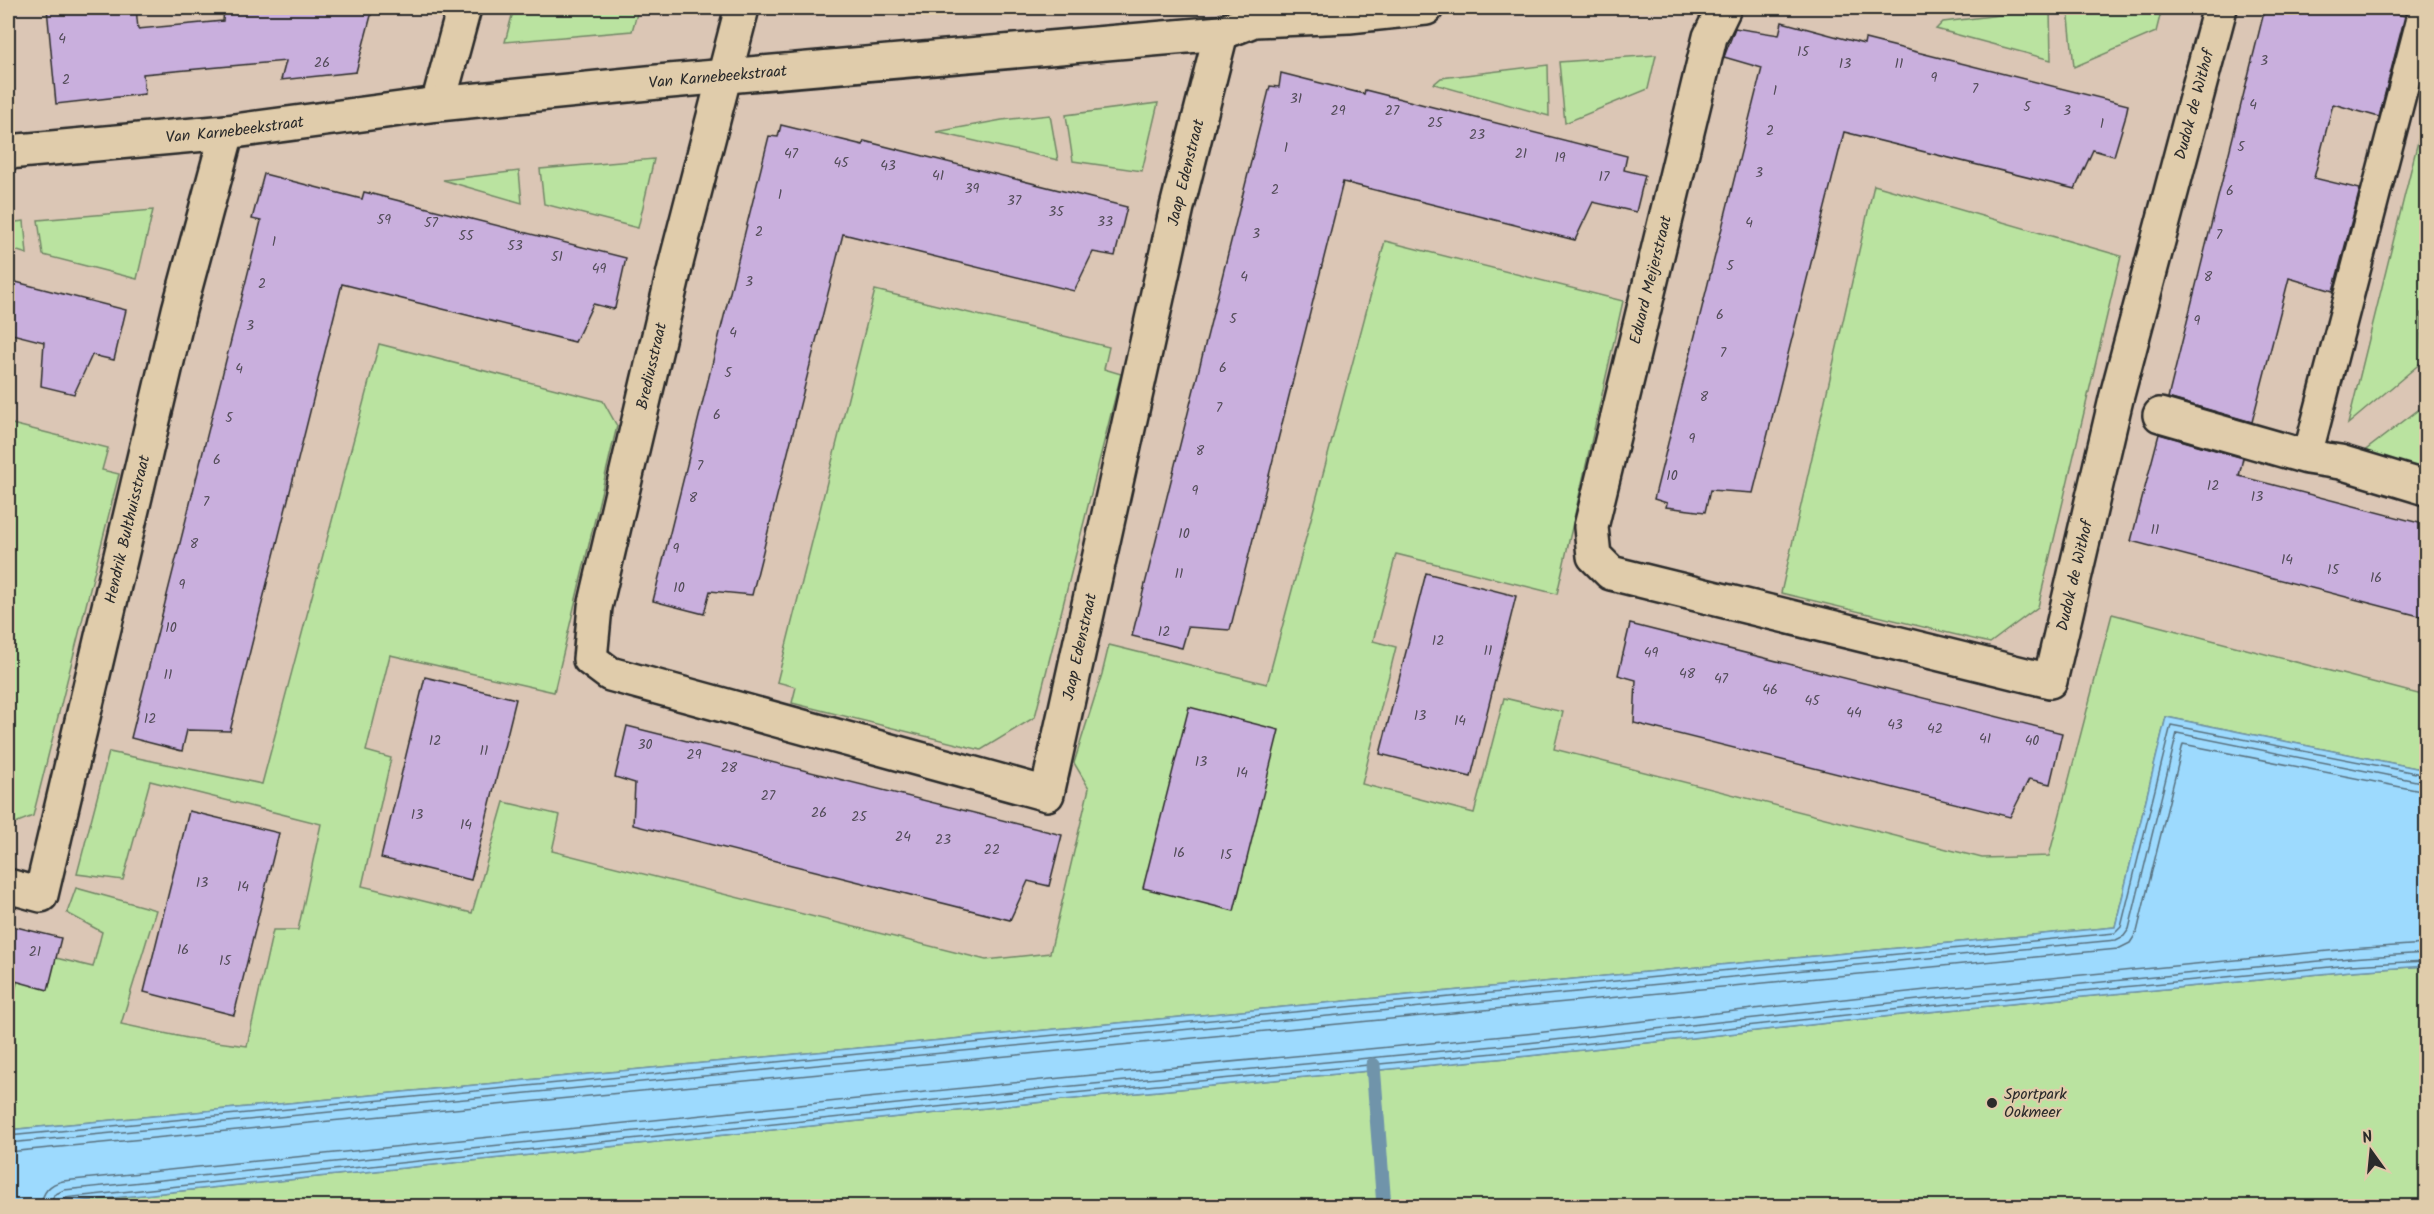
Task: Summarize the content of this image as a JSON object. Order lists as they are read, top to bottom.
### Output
{
  "streets": {
    "street": [
      "Van Karnebeekstraat",
      "Dudok de Withof",
      "Jaap Edenstraat",
      "Eduard Meijerstraat",
      "Brediusstraat",
      "Hendrik Bulthuisstraat"
    ]
  },
  "crossings": [
    ["Van Karnebeekstraat", "Jaap Edenstraat"],
    ["Van Karnebeekstraat", "Brediusstraat"],
    ["Van Karnebeekstraat", "Hendrik Bulthuisstraat"],
    ["Dudok de Withof", "Eduard Meijerstraat"],
    ["Jaap Edenstraat", "Brediusstraat"]
  ],
  "places": ["Sportpark Ookmeer"],
  "house_numbers": [
    "4",
    "15",
    "3",
    "26",
    "13",
    "11",
    "9",
    "2",
    "7",
    "1",
    "31",
    "4",
    "5",
    "29",
    "27",
    "3",
    "25",
    "1",
    "2",
    "23",
    "5",
    "1",
    "47",
    "21",
    "19",
    "45",
    "43",
    "3",
    "41",
    "17",
    "39",
    "2",
    "6",
    "1",
    "37",
    "35",
    "59",
    "33",
    "57",
    "4",
    "2",
    "3",
    "7",
    "55",
    "1",
    "53",
    "51",
    "5",
    "49",
    "4",
    "8",
    "3",
    "2",
    "6",
    "5",
    "9",
    "3",
    "4",
    "7",
    "6",
    "4",
    "5",
    "8",
    "7",
    "6",
    "5",
    "9",
    "8",
    "6",
    "7",
    "10",
    "12",
    "9",
    "13",
    "8",
    "7",
    "11",
    "10",
    "8",
    "9",
    "14",
    "15",
    "11",
    "16",
    "9",
    "10",
    "10",
    "12",
    "12",
    "11",
    "49",
    "48",
    "11",
    "47",
    "46",
    "45",
    "44",
    "13",
    "12",
    "14",
    "43",
    "42",
    "41",
    "12",
    "40",
    "30",
    "11",
    "29",
    "13",
    "28",
    "14",
    "27",
    "26",
    "13",
    "25",
    "14",
    "24",
    "23",
    "22",
    "16",
    "15",
    "13",
    "14",
    "16",
    "21",
    "15"
  ],
  "north": "top"
}
